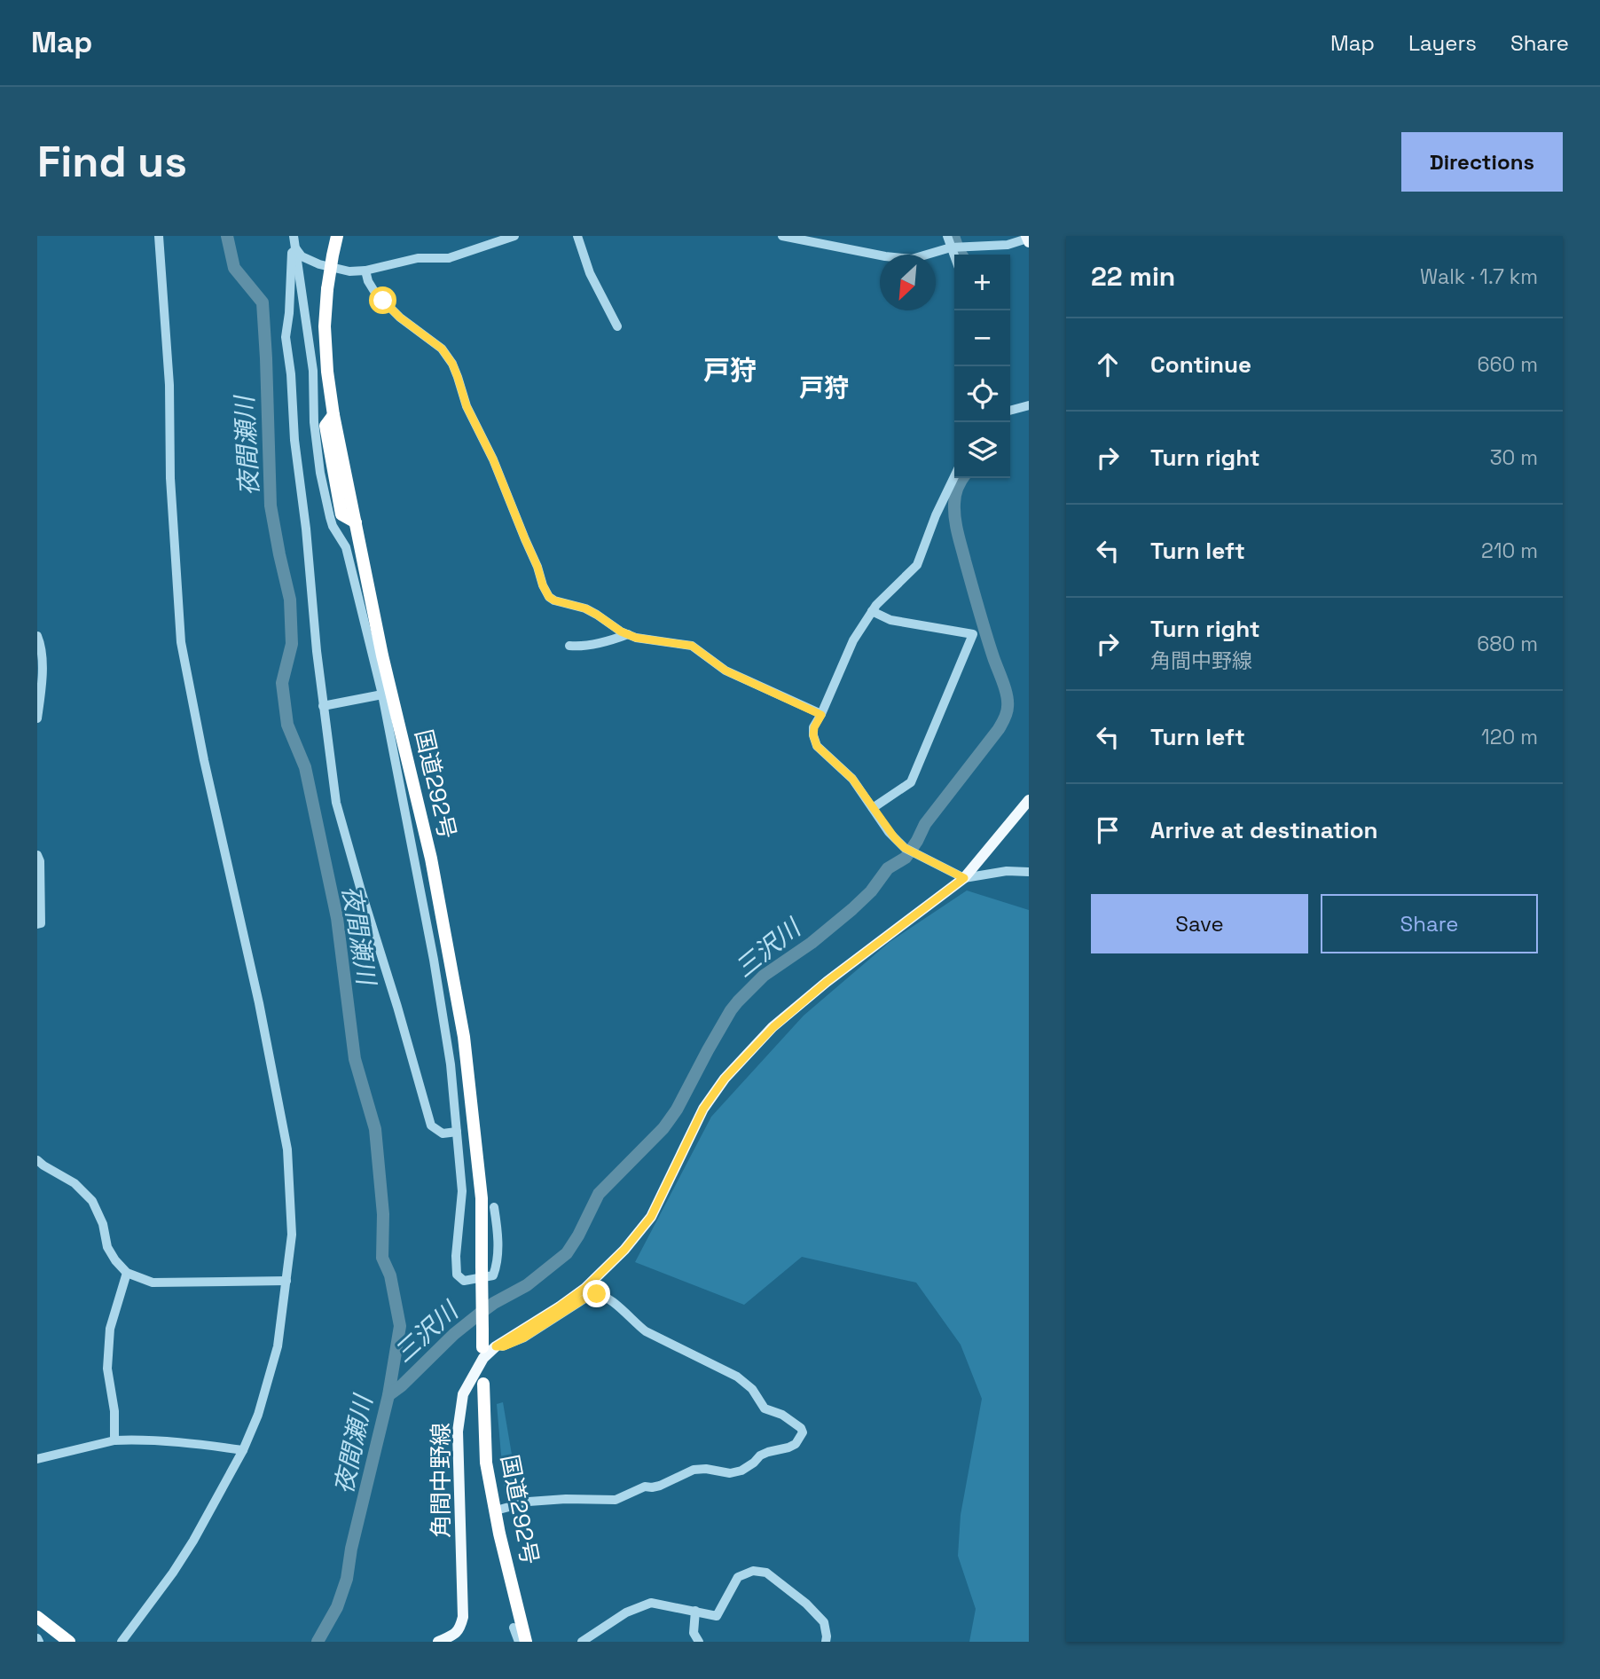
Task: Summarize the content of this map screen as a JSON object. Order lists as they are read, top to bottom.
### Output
{
  "streets": {
    "highway": ["国道292号"],
    "main road": ["角間中野線"]
  },
  "crossings": [
    ["国道292号", "角間中野線"]
  ],
  "districts": ["戸狩", "戸狩"],
  "water": ["夜間瀬川", "三沢川"],
  "north": "bottom left",
  "page": {
    "header": "Map",
    "nav": ["Map", "Layers", "Share"],
    "buttons": [
      "Directions",
      ["Save", "Share"]
    ],
    "title": "Find us",
    "heading": ["22 min", "Walk · 1.7 km"],
    "map_buttons": ["+", "−"],
    "list": [
      ["Continue", "660 m"],
      ["Turn right", "30 m"],
      ["Turn left", "210 m"],
      ["Turn right", "角間中野線", "680 m"],
      ["Turn left", "120 m"],
      "Arrive at destination"
    ]
  }
}
